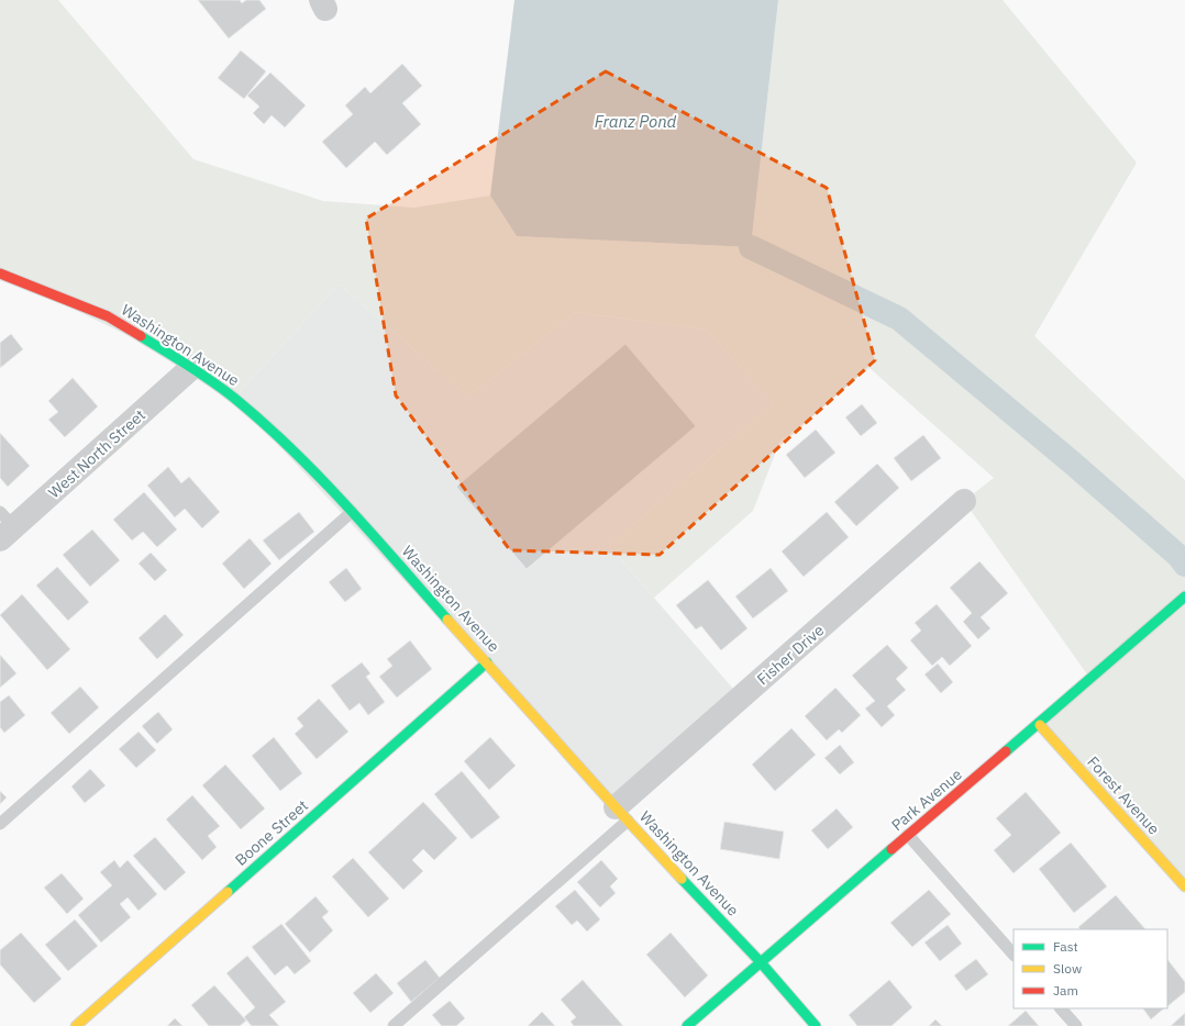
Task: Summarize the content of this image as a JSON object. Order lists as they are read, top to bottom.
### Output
{
  "streets": {
    "street": [
      "Washington Avenue",
      "West North Street",
      "Fisher Drive",
      "Forest Avenue",
      "Park Avenue",
      "Boone Street"
    ]
  },
  "crossings": [
    ["Washington Avenue", "West North Street"],
    ["Washington Avenue", "Fisher Drive"],
    ["Washington Avenue", "Park Avenue"],
    ["Washington Avenue", "Boone Street"],
    ["Forest Avenue", "Park Avenue"]
  ],
  "water": ["Franz Pond"],
  "legend": ["Fast", "Slow", "Jam"]
}
